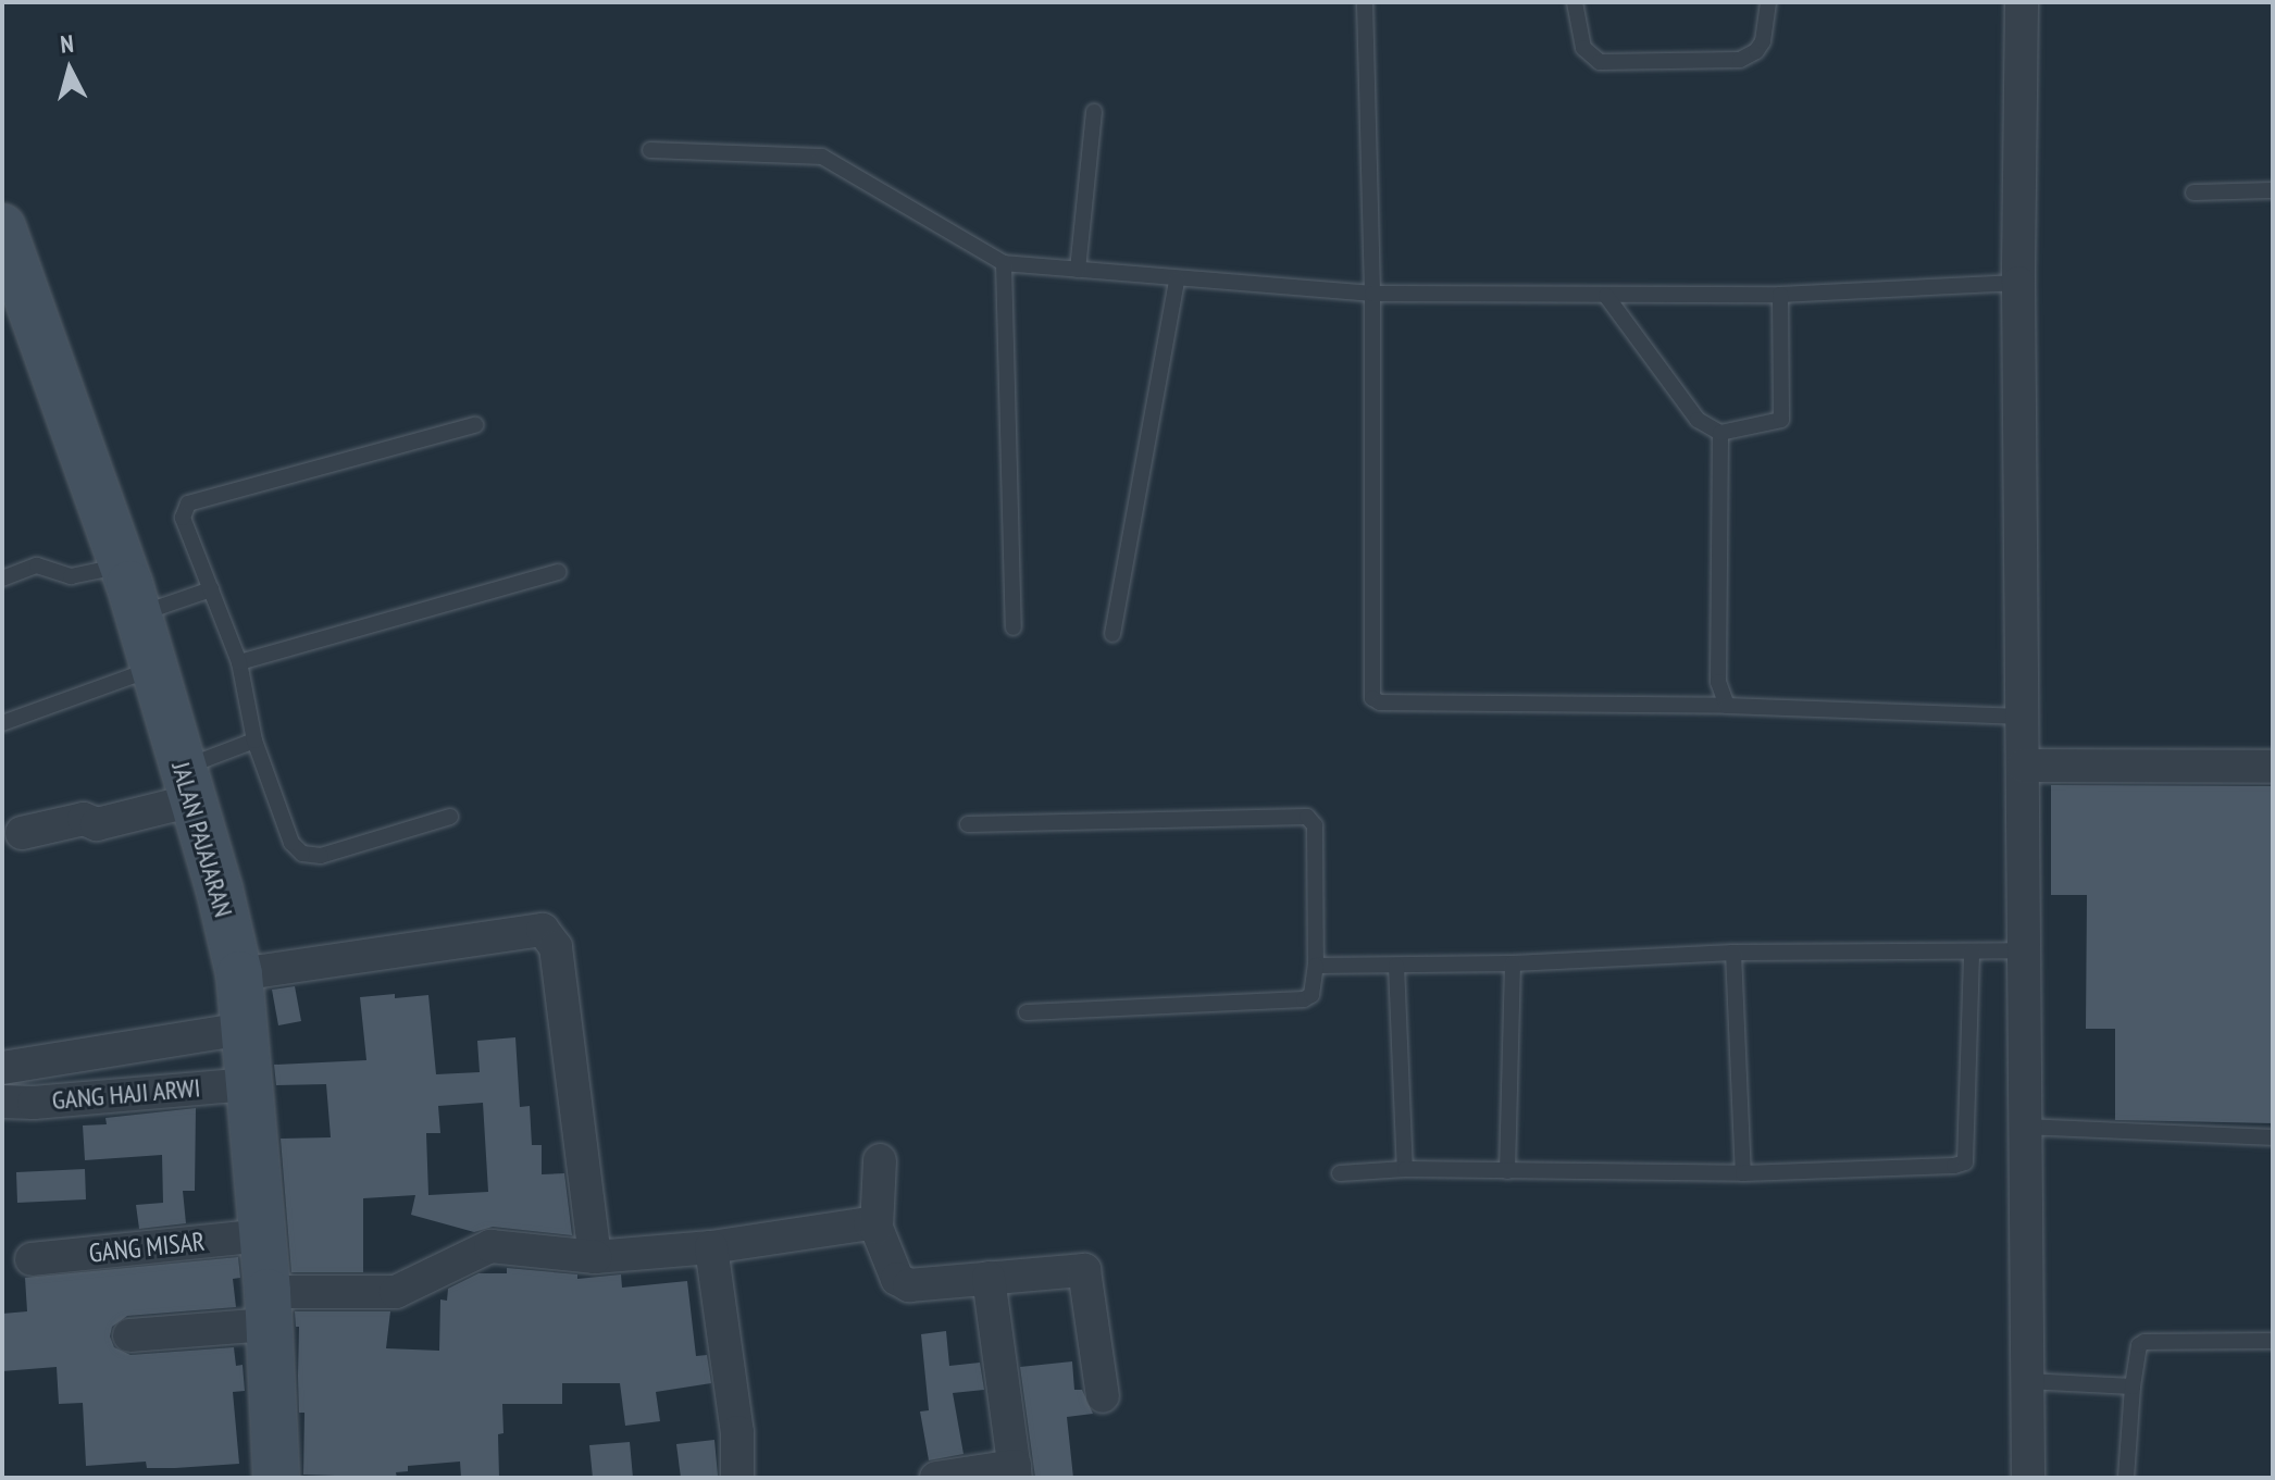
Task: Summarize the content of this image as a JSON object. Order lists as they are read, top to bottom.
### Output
{
  "streets": {
    "main road": ["JALAN PAJAJARAN"],
    "street": ["GANG HAJI ARWI", "GANG MISAR"]
  },
  "crossings": [
    ["JALAN PAJAJARAN", "GANG HAJI ARWI"],
    ["JALAN PAJAJARAN", "GANG MISAR"]
  ],
  "north": "top"
}
